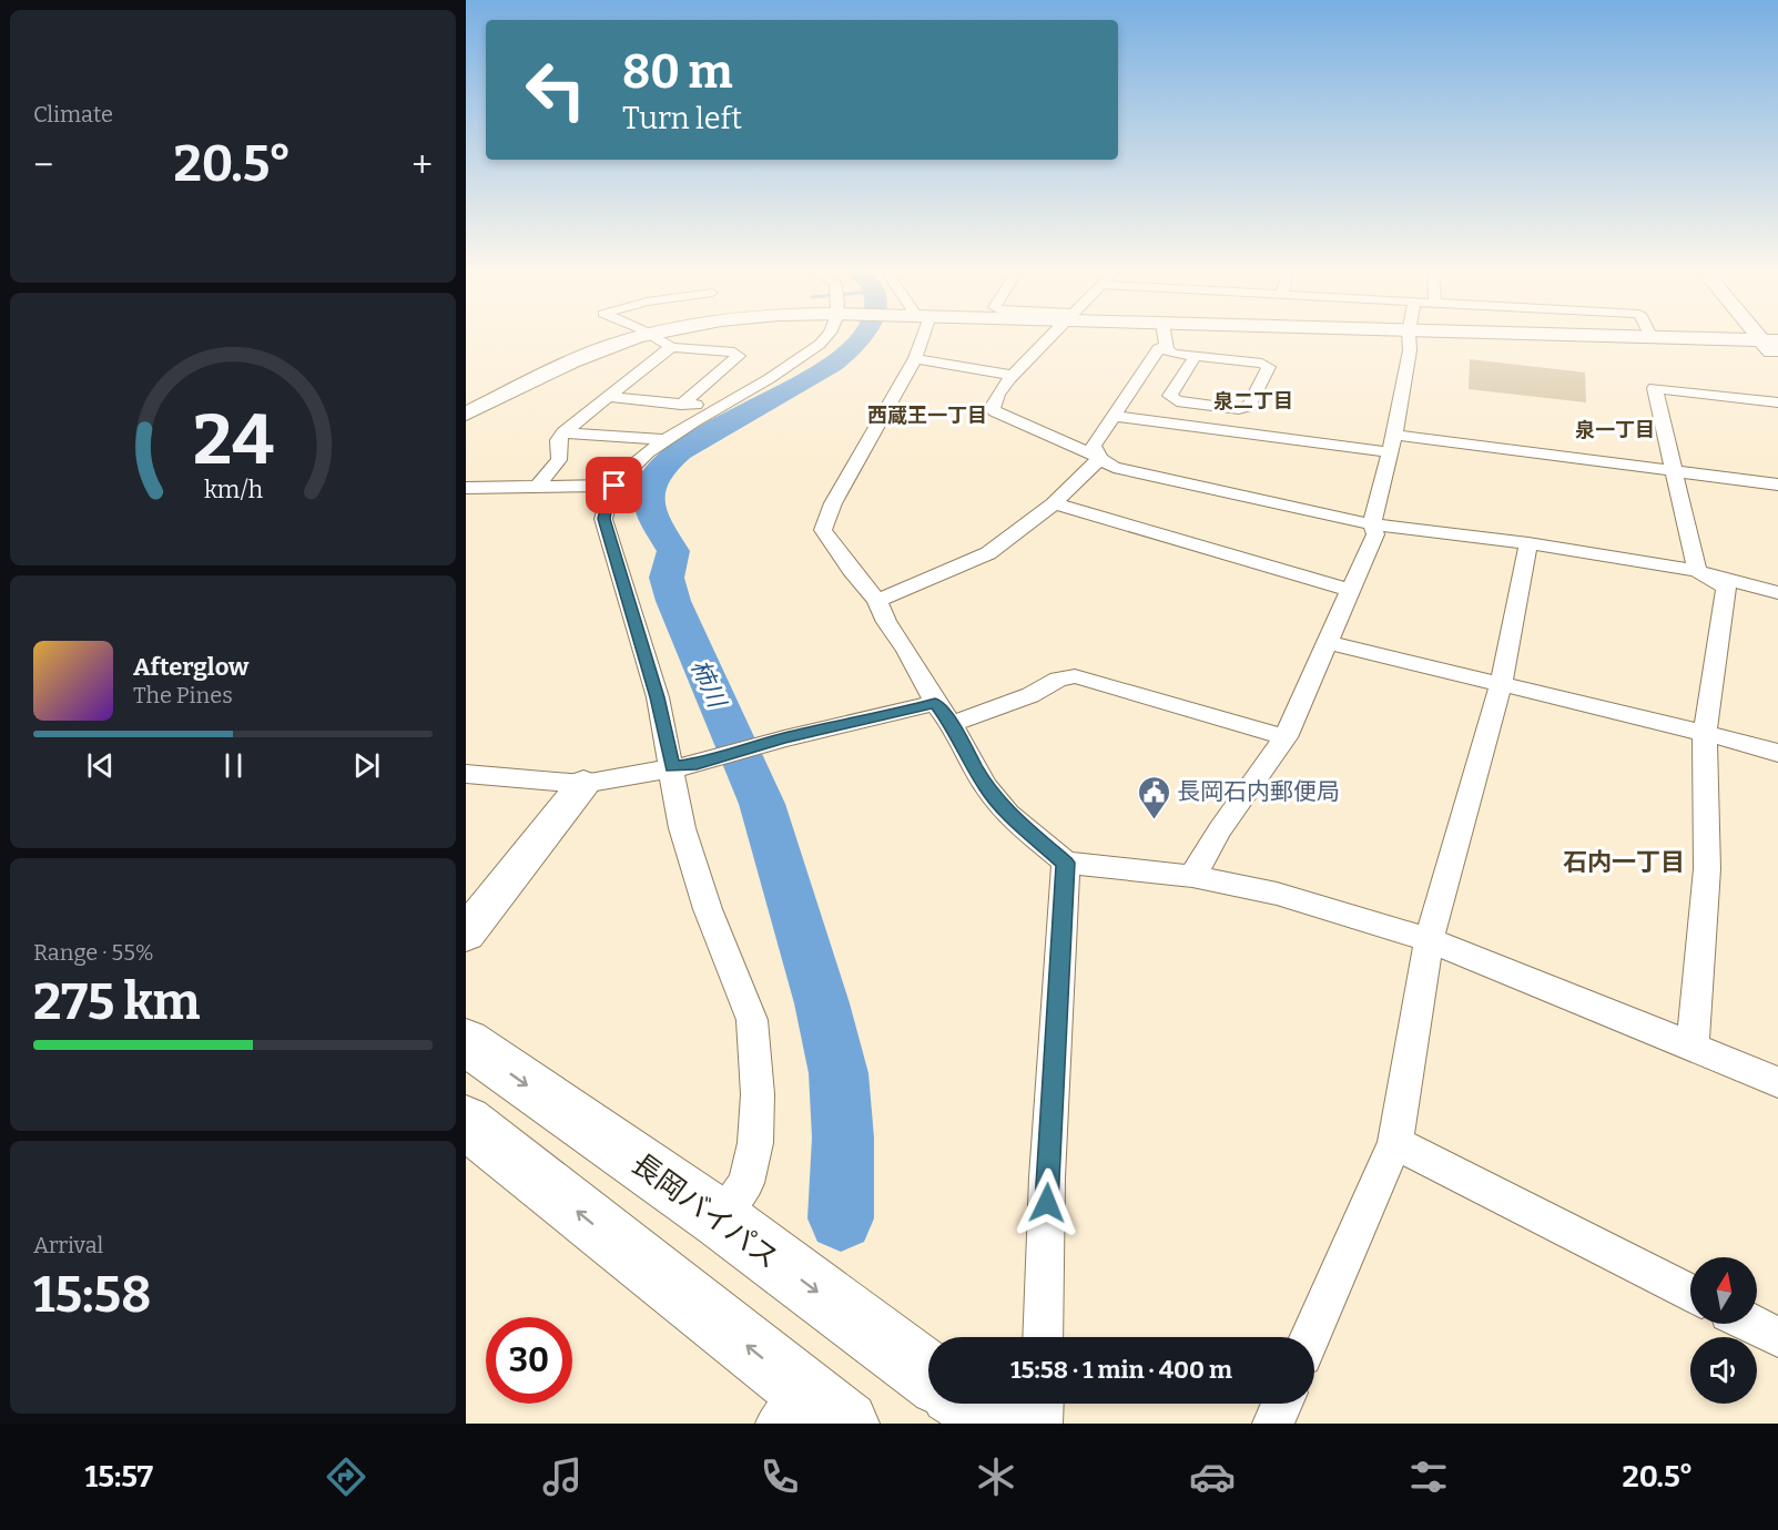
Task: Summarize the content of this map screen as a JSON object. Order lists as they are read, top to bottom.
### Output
{
  "streets": {
    "highway": ["長岡バイパス"]
  },
  "districts": [
    "泉二丁目",
    "西蔵王一丁目",
    "泉一丁目",
    "石内一丁目"
  ],
  "water": ["柿川"],
  "places": {
    "public building": ["長岡石内郵便局"]
  },
  "north": "top",
  "page": {
    "tile": [
      "Climate",
      ["Range · 55%", "275 km"],
      ["Arrival", "15:58"]
    ],
    "turn": ["80 m", "Turn left"],
    "heat": ["−", "20.5°", "+"],
    "song": ["Afterglow", "The Pines"],
    "limit": "30",
    "trip": "15:58 · 1 min · 400 m",
    "tabs": ["15:57", "20.5°"],
    "gauge": ["24", "km/h"]
  }
}
